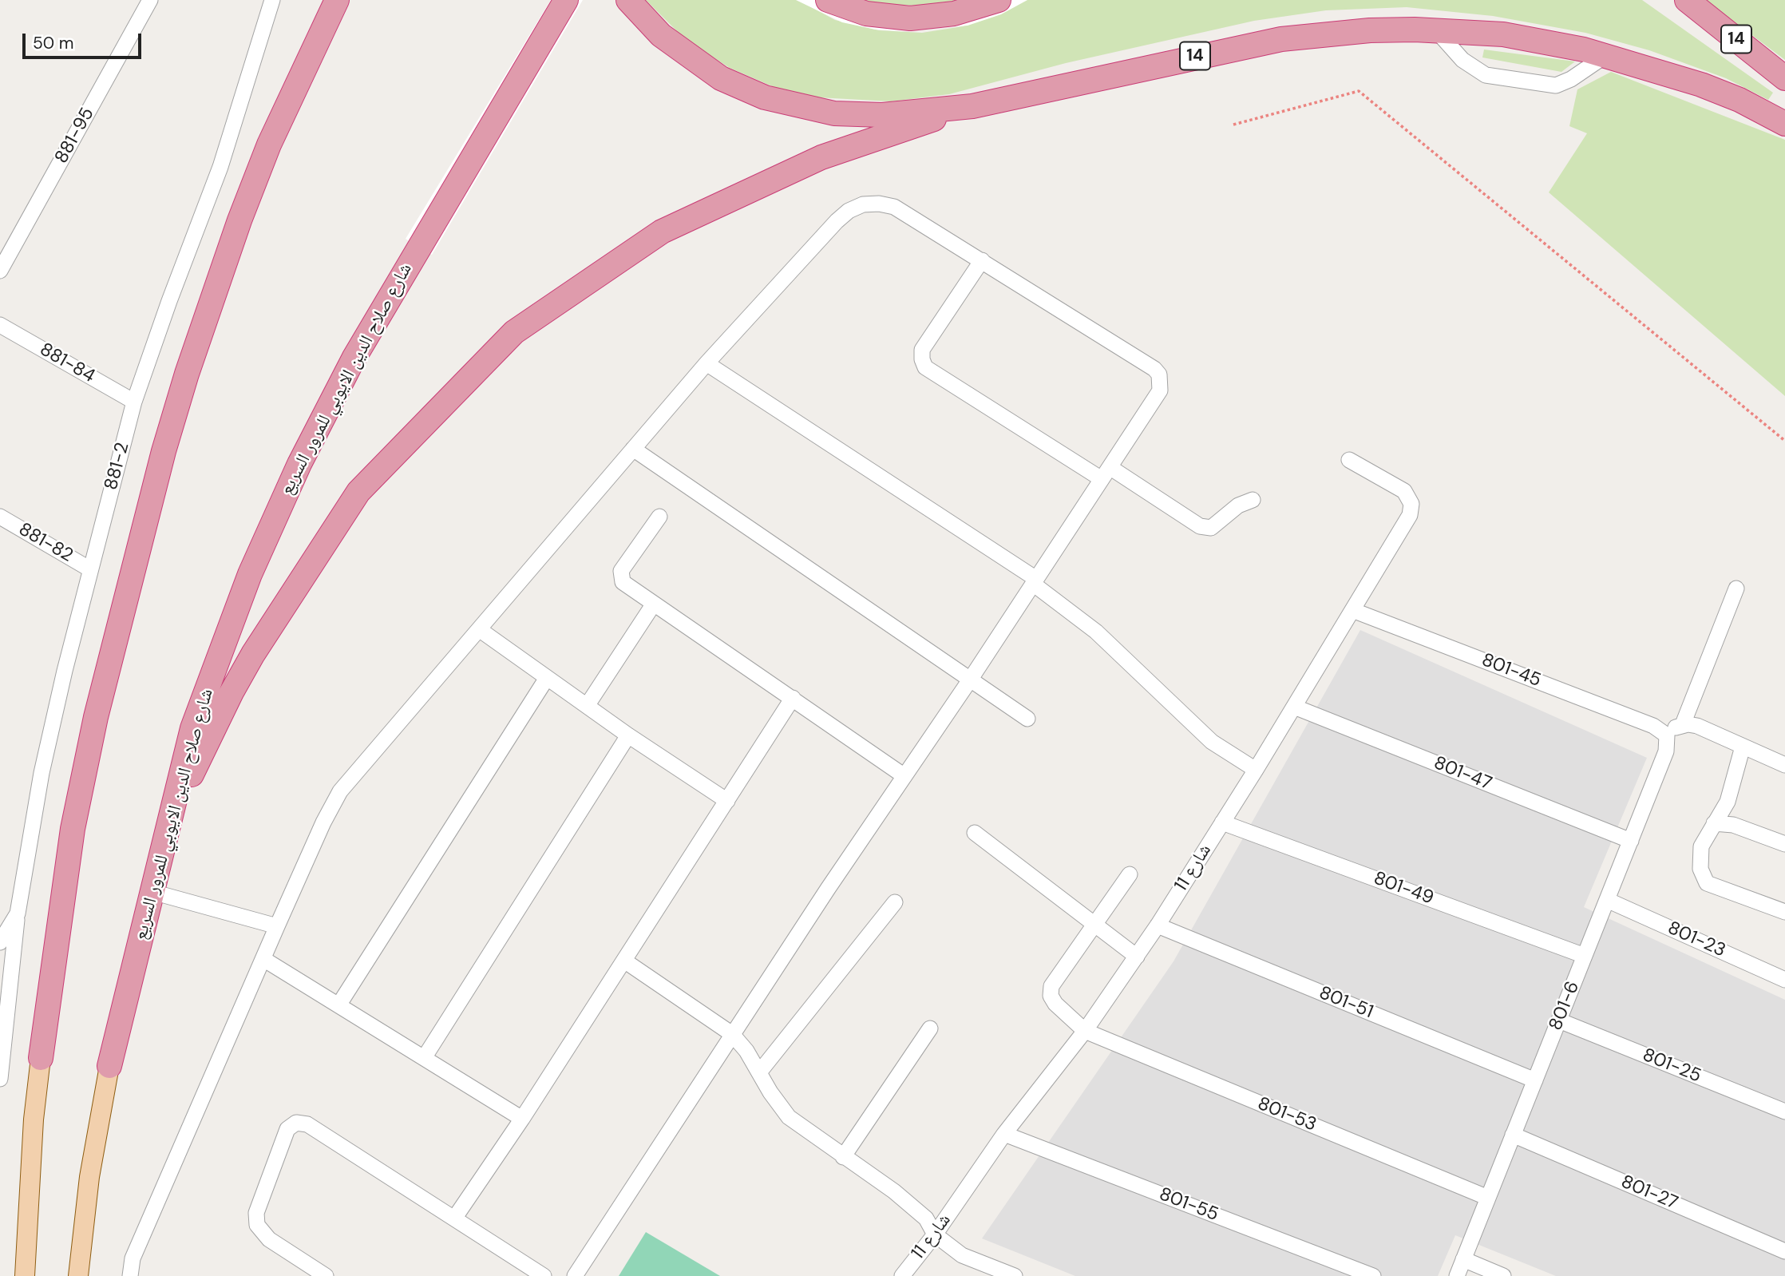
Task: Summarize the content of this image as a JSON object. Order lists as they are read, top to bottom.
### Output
{
  "streets": {
    "highway": ["14", "شارع صلاح الدين الايوبي للمرور السريع"],
    "street": [
      "881-95",
      "881-84",
      "881-2",
      "881-82",
      "801-45",
      "801-47",
      "شارع 11",
      "801-49",
      "801-23",
      "801-51",
      "801-6",
      "801-25",
      "801-53",
      "801-27",
      "801-55"
    ]
  },
  "crossings": [
    ["881-84", "881-2"],
    ["881-2", "881-82"],
    ["801-45", "شارع 11"],
    ["801-45", "801-6"],
    ["801-47", "شارع 11"],
    ["801-47", "801-6"],
    ["شارع 11", "801-49"],
    ["شارع 11", "801-51"],
    ["شارع 11", "801-53"],
    ["شارع 11", "801-55"],
    ["801-49", "801-6"],
    ["801-23", "801-6"],
    ["801-51", "801-6"],
    ["801-6", "801-25"],
    ["801-6", "801-53"],
    ["801-6", "801-27"]
  ],
  "scale_bar": "50 m"
}
